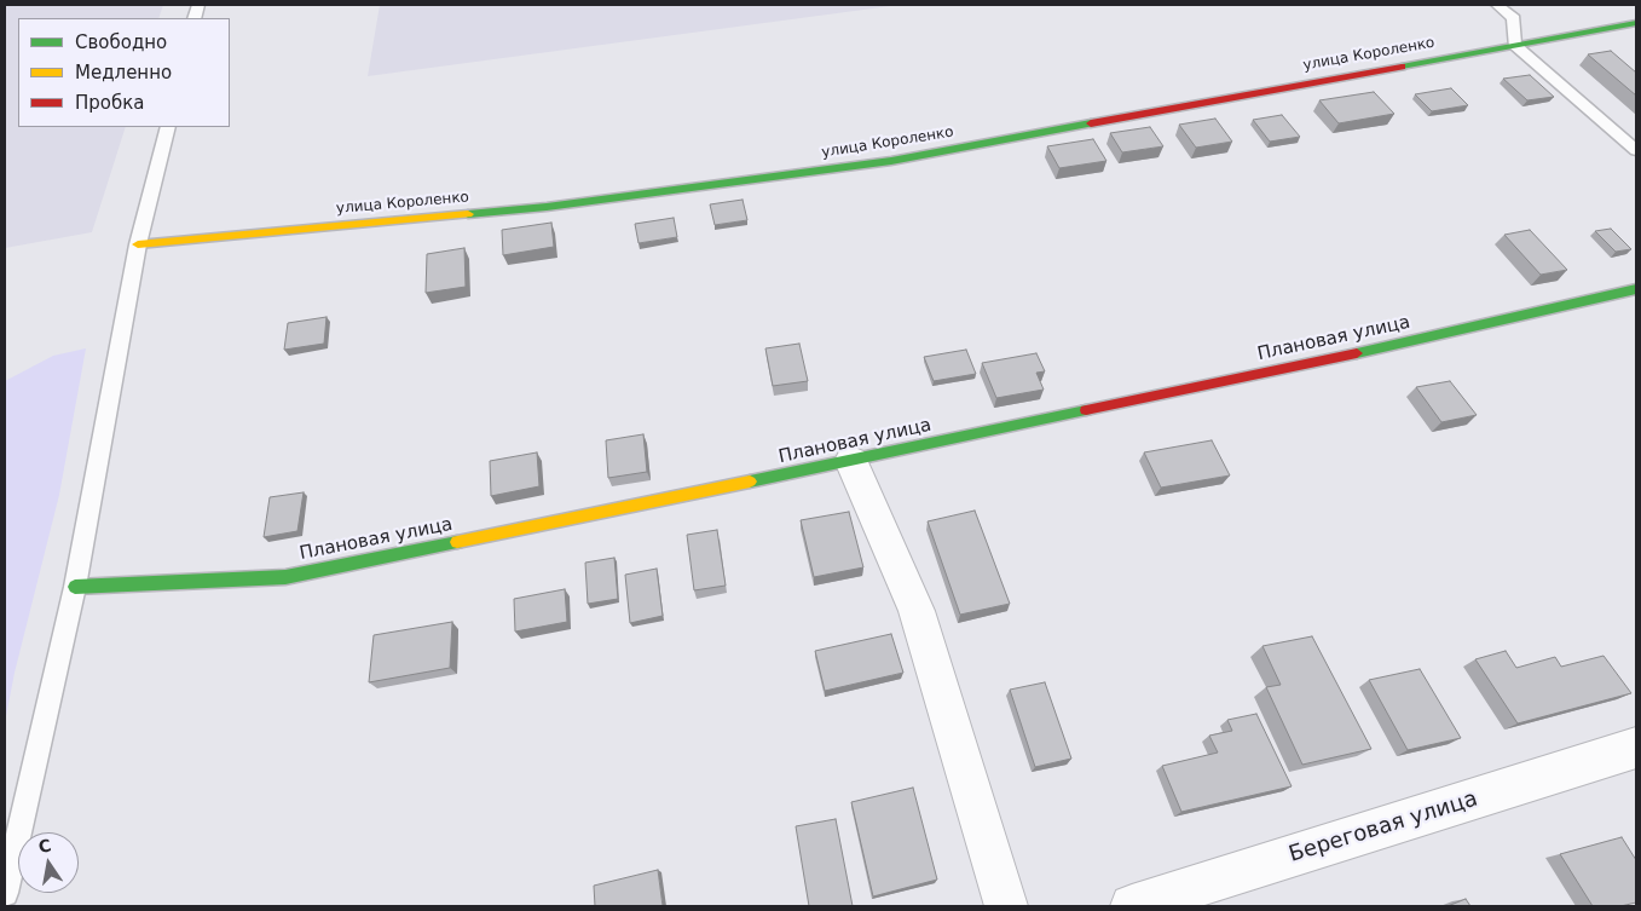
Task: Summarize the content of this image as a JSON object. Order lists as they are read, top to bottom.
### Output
{
  "streets": {
    "street": ["улица Короленко", "Плановая улица", "Береговая улица"]
  },
  "legend": ["Свободно", "Медленно", "Пробка"],
  "north": "top"
}
